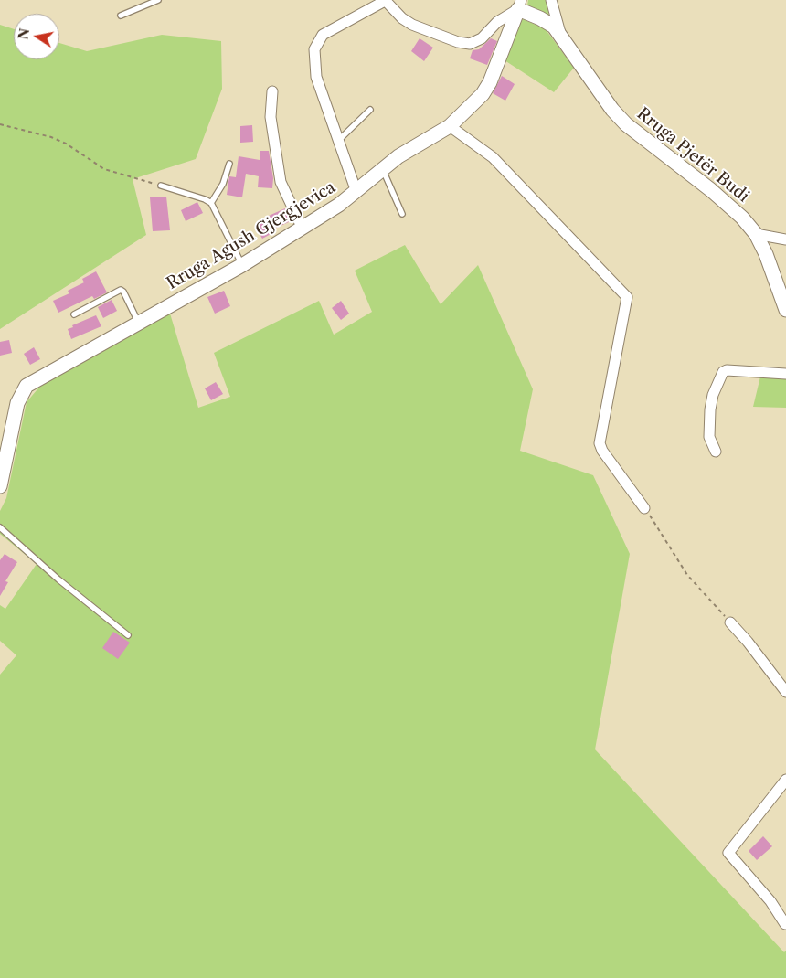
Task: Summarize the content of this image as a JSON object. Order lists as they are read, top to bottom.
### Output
{
  "streets": {
    "main road": ["Rruga Pjetër Budi", "Rruga Agush Gjergjevica"]
  },
  "crossings": [
    ["Rruga Pjetër Budi", "Rruga Agush Gjergjevica"]
  ],
  "north": "left"
}
